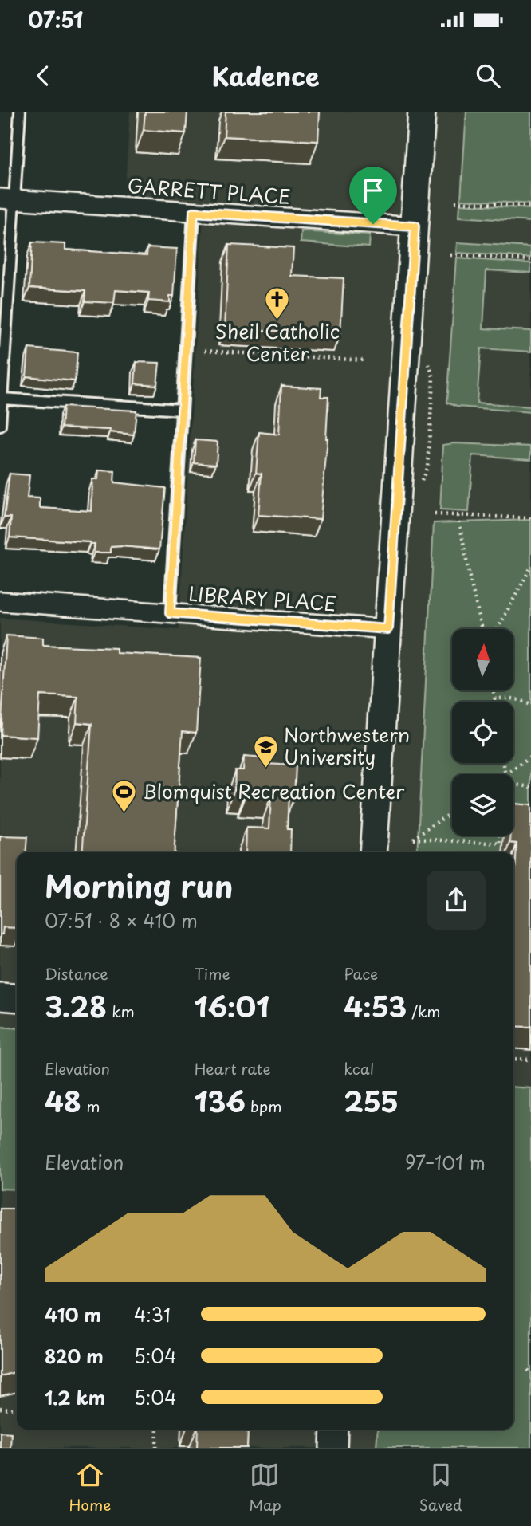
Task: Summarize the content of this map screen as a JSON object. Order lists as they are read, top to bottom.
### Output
{
  "streets": {
    "street": ["GARRETT PLACE", "LIBRARY PLACE"]
  },
  "places": {
    "church": ["Sheil Catholic Center"],
    "school or university": ["Northwestern University"],
    "sports": ["Blomquist Recreation Center"]
  },
  "north": "top",
  "page": {
    "status": "07:51",
    "header": "Kadence",
    "heading": ["Morning run", "07:51 · 8 × 410 m"],
    "stats": [
      ["Distance", "3.28 km"],
      ["Time", "16:01"],
      ["Pace", "4:53 /km"],
      ["Elevation", "48 m"],
      ["Heart rate", "136 bpm"],
      ["kcal", "255"]
    ],
    "chart": ["Elevation", "97–101 m"],
    "list": [
      {
        "name": "410 m",
        "note": "4:31"
      },
      {
        "name": "820 m",
        "note": "5:04"
      },
      {
        "name": "1.2 km",
        "note": "5:04"
      }
    ],
    "tabs": ["Home", "Map", "Saved"]
  }
}
